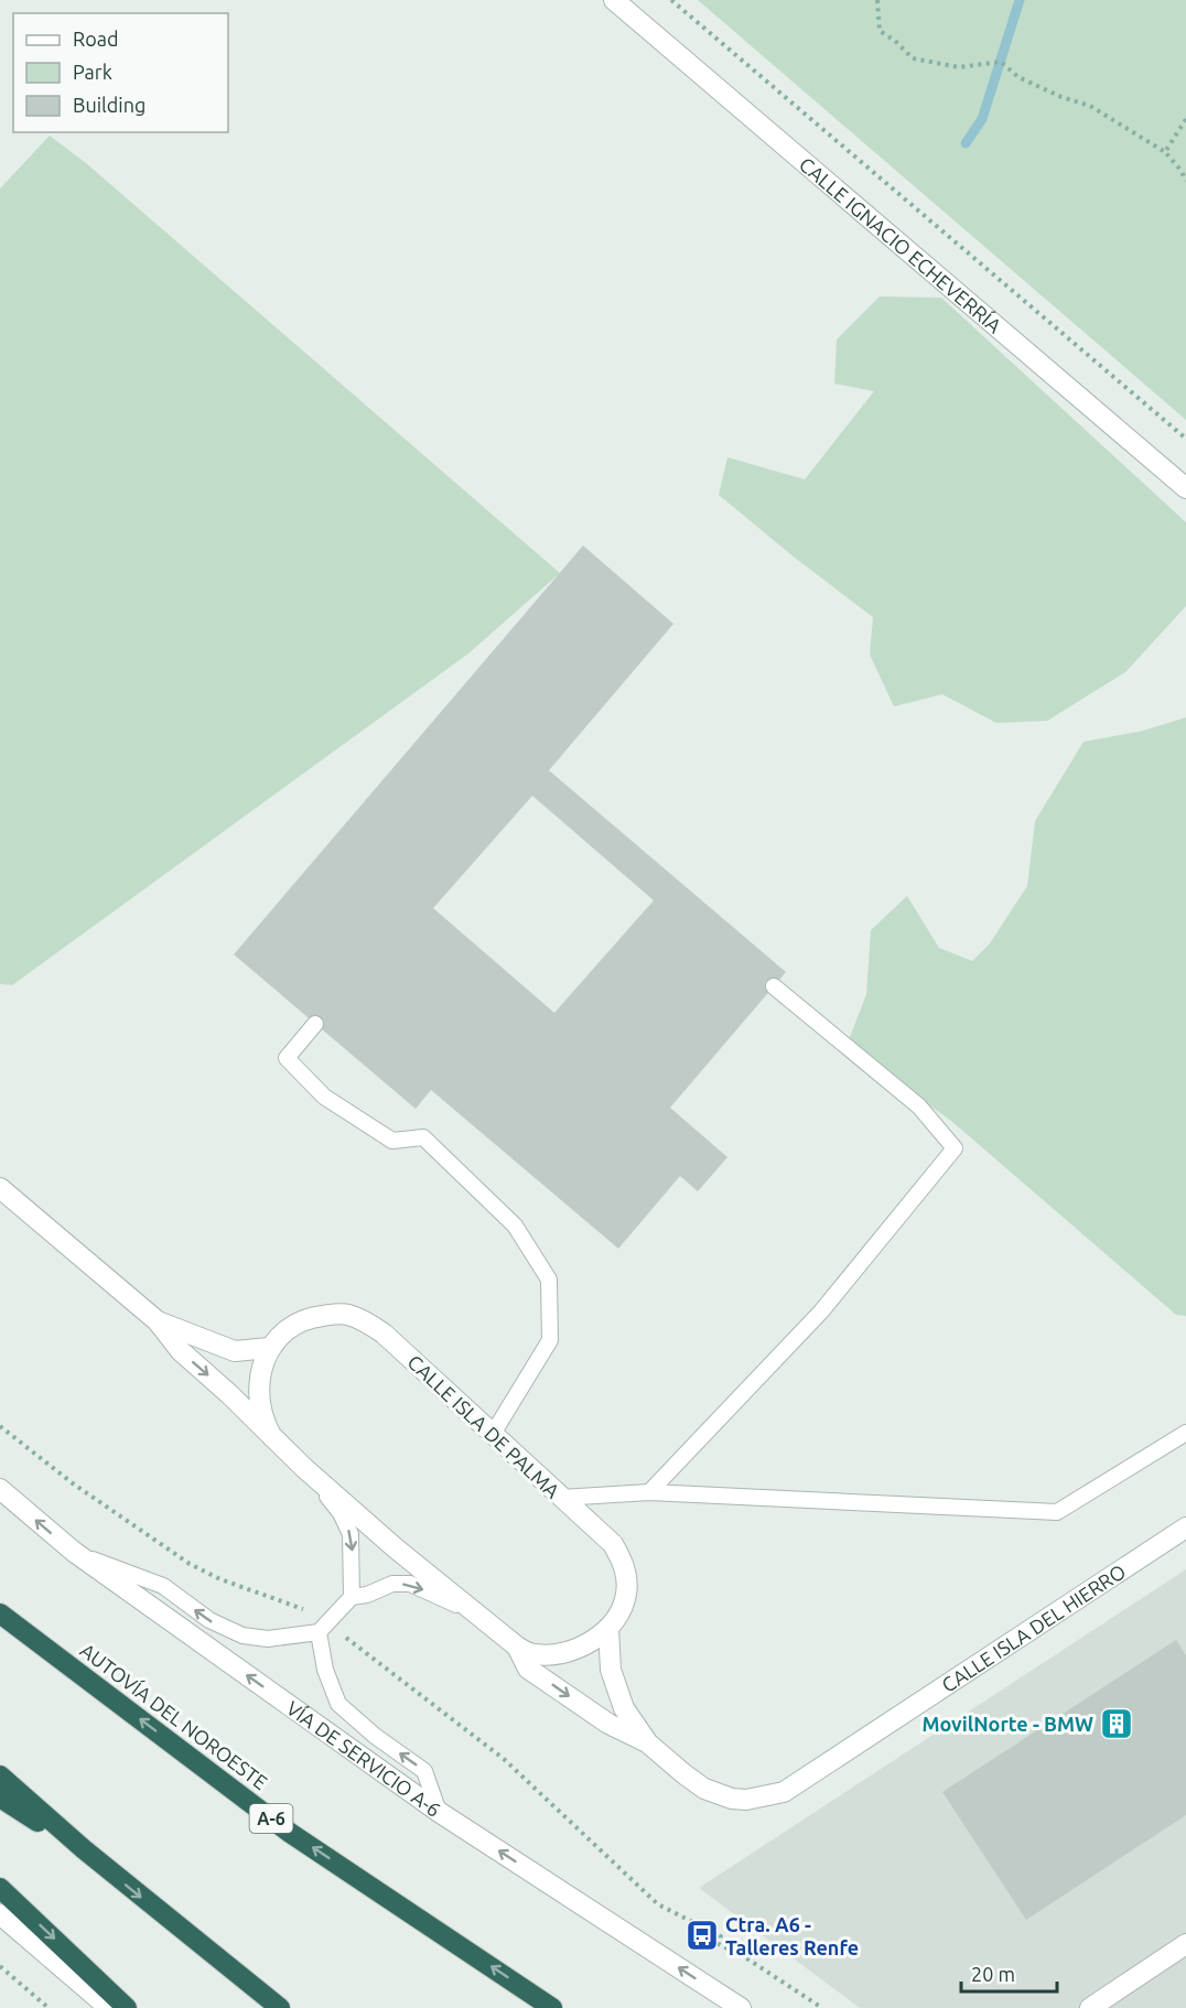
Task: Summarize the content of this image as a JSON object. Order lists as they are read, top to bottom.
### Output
{
  "streets": {
    "highway": ["AUTOVÍA DEL NOROESTE", "A-6"],
    "street": [
      "CALLE IGNACIO ECHEVERRÍA",
      "CALLE ISLA DE PALMA",
      "CALLE ISLA DEL HIERRO",
      "VÍA DE SERVICIO A-6"
    ]
  },
  "crossings": [
    ["CALLE ISLA DE PALMA", "CALLE ISLA DEL HIERRO"]
  ],
  "one_way": ["VÍA DE SERVICIO A-6"],
  "places": {
    "building": ["MovilNorte - BMW"],
    "bus stop": ["Ctra. A6 - Talleres Renfe"]
  },
  "legend": ["Road", "Park", "Building"],
  "scale_bar": "20 m"
}
